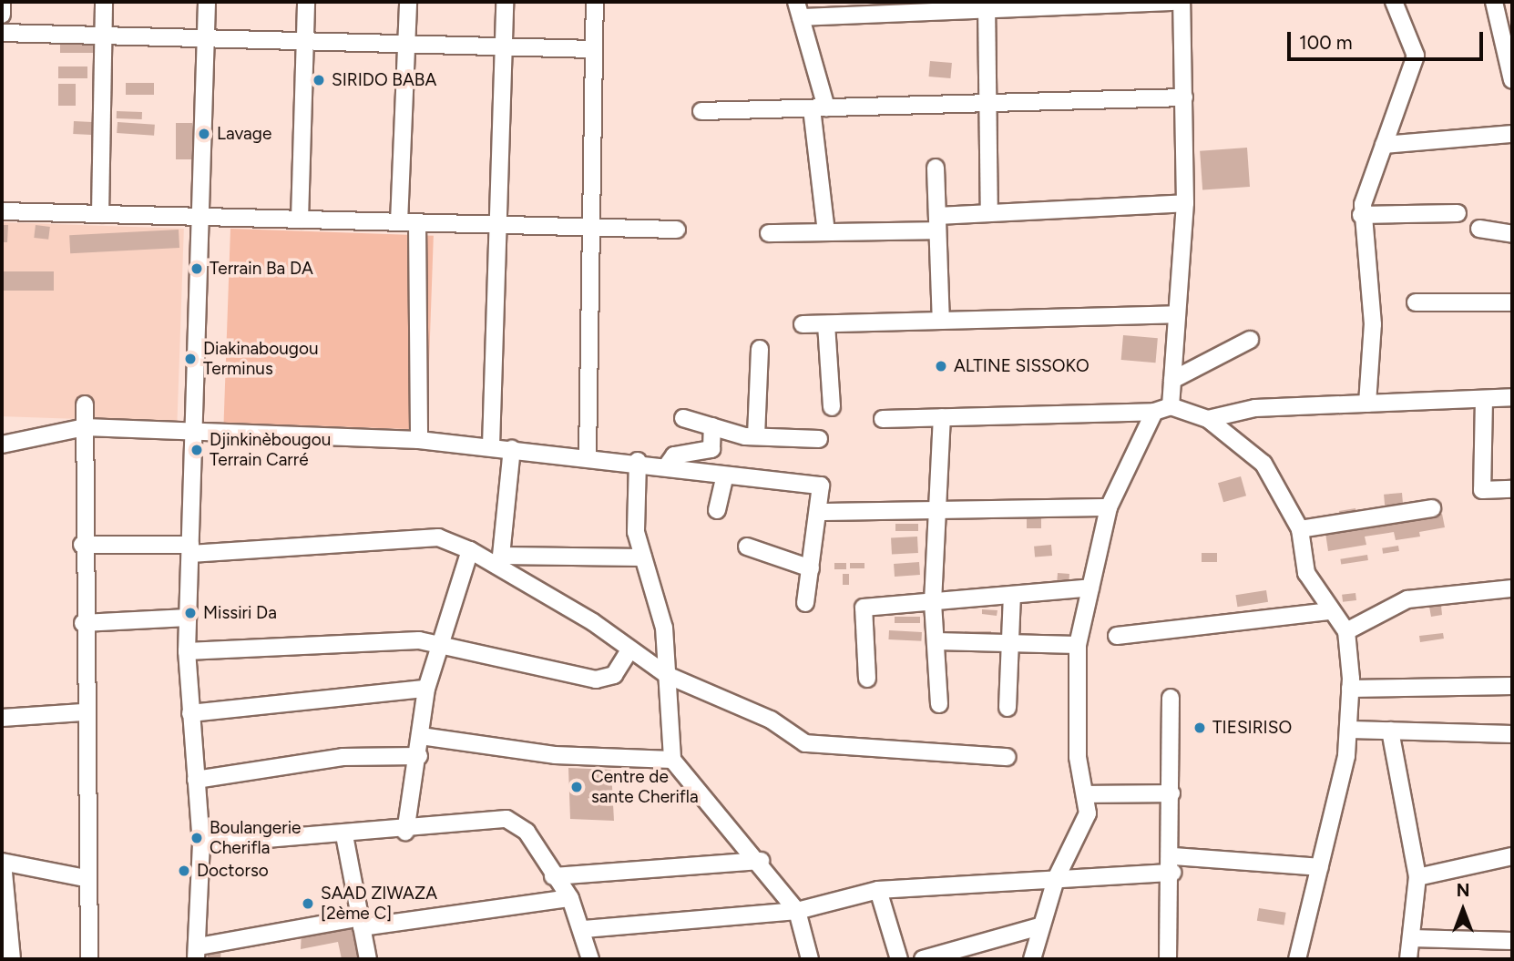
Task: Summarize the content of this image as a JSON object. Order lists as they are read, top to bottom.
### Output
{
  "places": [
    "SIRIDO BABA",
    "Lavage",
    "Terrain Ba DA",
    "Diakinabougou Terminus",
    "ALTINE SISSOKO",
    "Djinkinèbougou Terrain Carré",
    "Missiri Da",
    "TIESIRISO",
    "Centre de sante Cherifla",
    "Boulangerie Cherifla",
    "Doctorso",
    "SAAD ZIWAZA [2ème C]"
  ],
  "scale_bar": "100 m",
  "north": "top"
}
